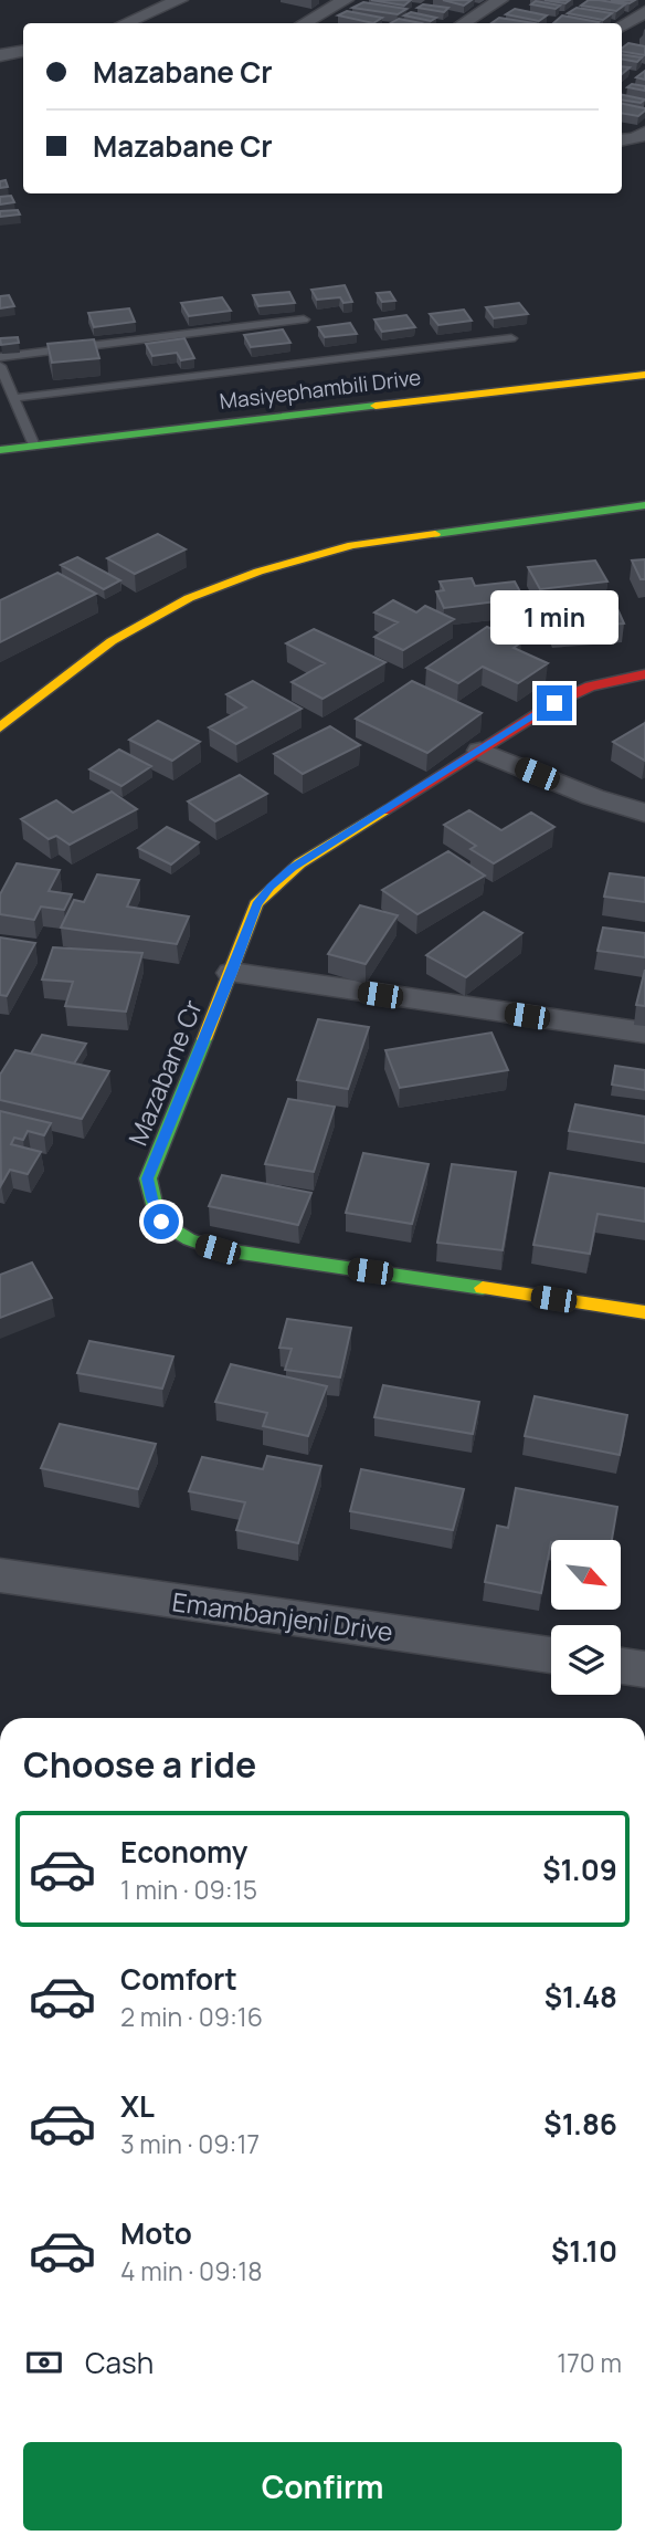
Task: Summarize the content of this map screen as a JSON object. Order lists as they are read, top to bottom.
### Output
{
  "streets": {
    "street": ["Masiyephambili Drive", "Mazabane Cr", "Emambanjeni Drive"]
  },
  "north": "bottom right",
  "page": {
    "banner": ["Mazabane Cr", "Mazabane Cr"],
    "bubble": "1 min",
    "heading": "Choose a ride",
    "list": [
      {
        "name": "Economy",
        "note": "1 min · 09:15",
        "value": "$1.09"
      },
      {
        "name": "Comfort",
        "note": "2 min · 09:16",
        "value": "$1.48"
      },
      {
        "name": "XL",
        "note": "3 min · 09:17",
        "value": "$1.86"
      },
      {
        "name": "Moto",
        "note": "4 min · 09:18",
        "value": "$1.10"
      }
    ],
    "pay": ["Cash", "170 m"],
    "buttons": "Confirm"
  }
}
